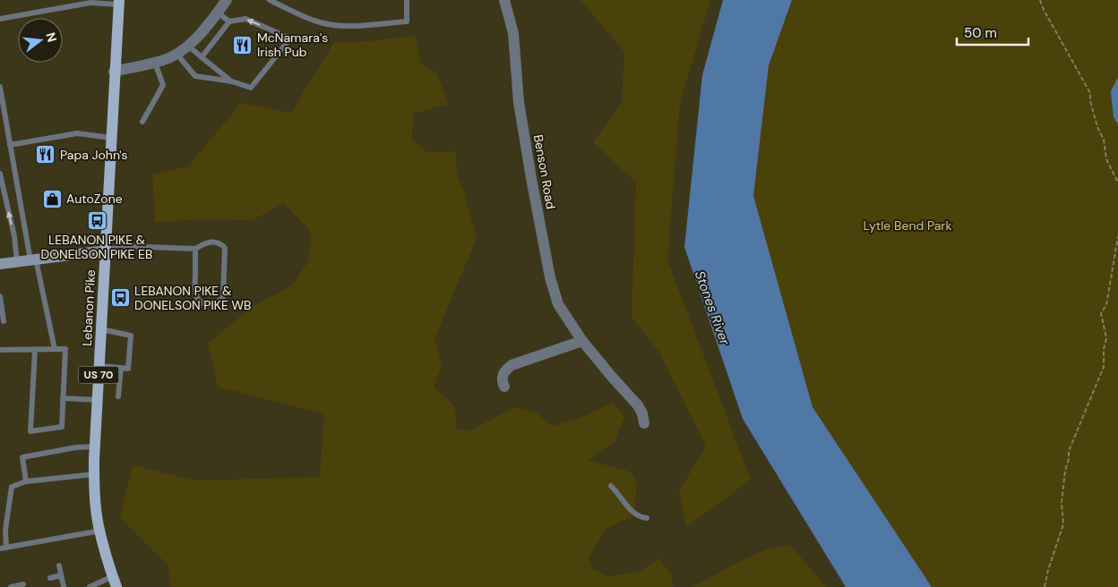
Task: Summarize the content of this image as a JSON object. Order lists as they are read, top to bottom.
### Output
{
  "streets": {
    "main road": ["Lebanon Pike", "US 70"],
    "street": ["Benson Road"]
  },
  "water": ["Stones River"],
  "parks": ["Lytle Bend Park"],
  "places": {
    "restaurant": ["McNamara's Irish Pub", "Papa John's"],
    "shop": ["AutoZone"],
    "bus stop": ["LEBANON PIKE & DONELSON PIKE EB", "LEBANON PIKE & DONELSON PIKE WB"]
  },
  "scale_bar": "50 m",
  "north": "right"
}
